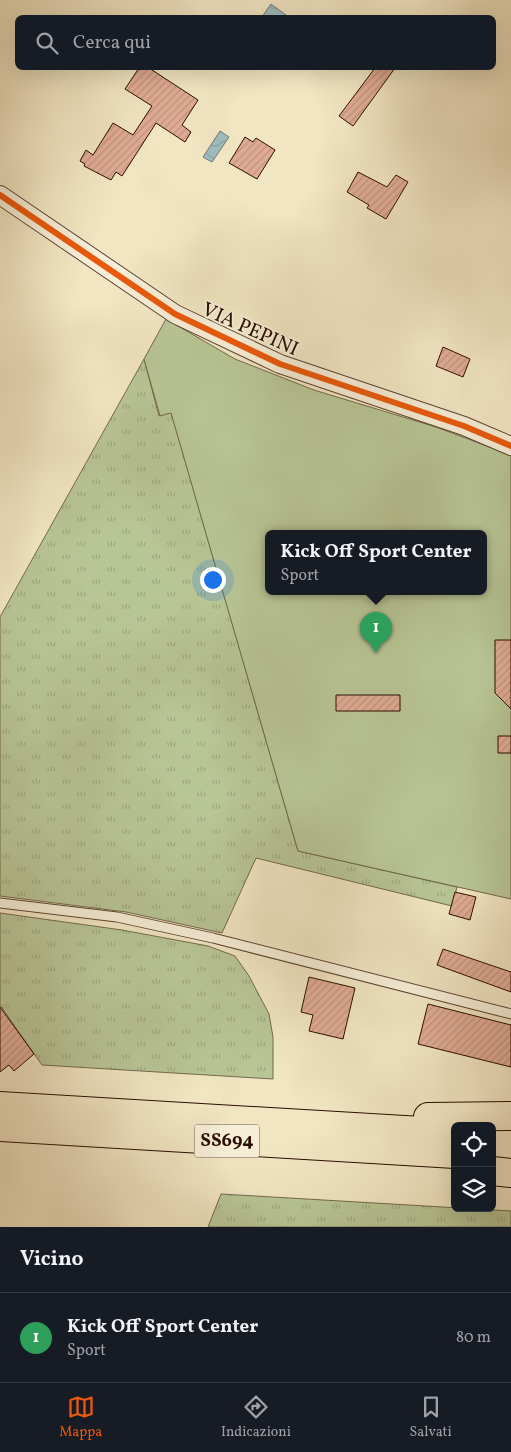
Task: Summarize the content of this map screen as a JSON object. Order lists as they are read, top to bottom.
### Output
{
  "streets": {
    "highway": ["SS694"],
    "street": ["VIA PEPINI"]
  },
  "page": {
    "search": "Cerca qui",
    "popup": ["Kick Off Sport Center", "Sport"],
    "pins": "1",
    "heading": "Vicino",
    "list": [
      {
        "mark": "1",
        "name": "Kick Off Sport Center",
        "note": "Sport",
        "value": "80 m"
      }
    ],
    "nav": ["Mappa", "Indicazioni", "Salvati"]
  }
}
